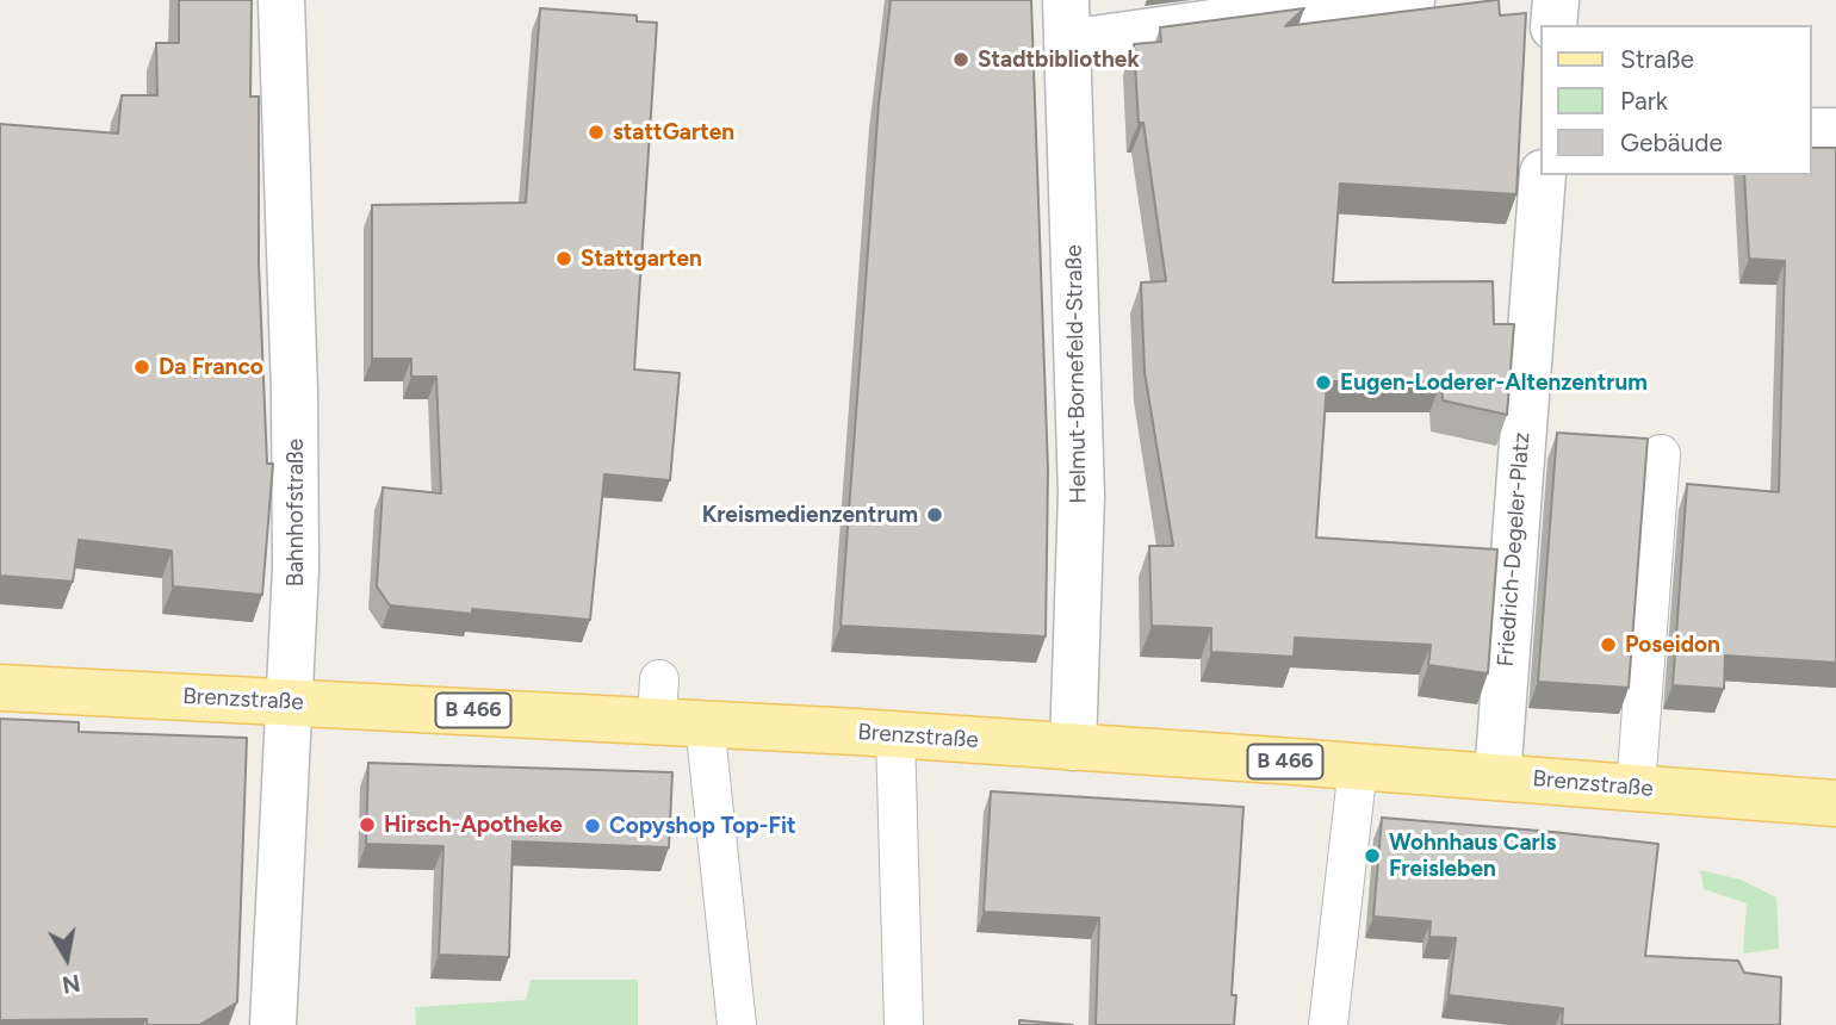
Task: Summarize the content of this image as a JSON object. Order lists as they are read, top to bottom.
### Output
{
  "streets": {
    "main road": ["Brenzstraße", "B 466"],
    "street": ["Helmut-Bornefeld-Straße", "Bahnhofstraße", "Friedrich-Degeler-Platz"]
  },
  "crossings": [
    ["Helmut-Bornefeld-Straße", "Brenzstraße"],
    ["Bahnhofstraße", "Brenzstraße"],
    ["Friedrich-Degeler-Platz", "Brenzstraße"]
  ],
  "places": [
    "Stadtbibliothek",
    "stattGarten",
    "Stattgarten",
    "Da Franco",
    "Eugen-Loderer-Altenzentrum",
    "Kreismedienzentrum",
    "Poseidon",
    "Hirsch-Apotheke",
    "Copyshop Top-Fit",
    "Wohnhaus Carls Freisleben"
  ],
  "legend": ["Straße", "Park", "Gebäude"],
  "north": "bottom"
}
